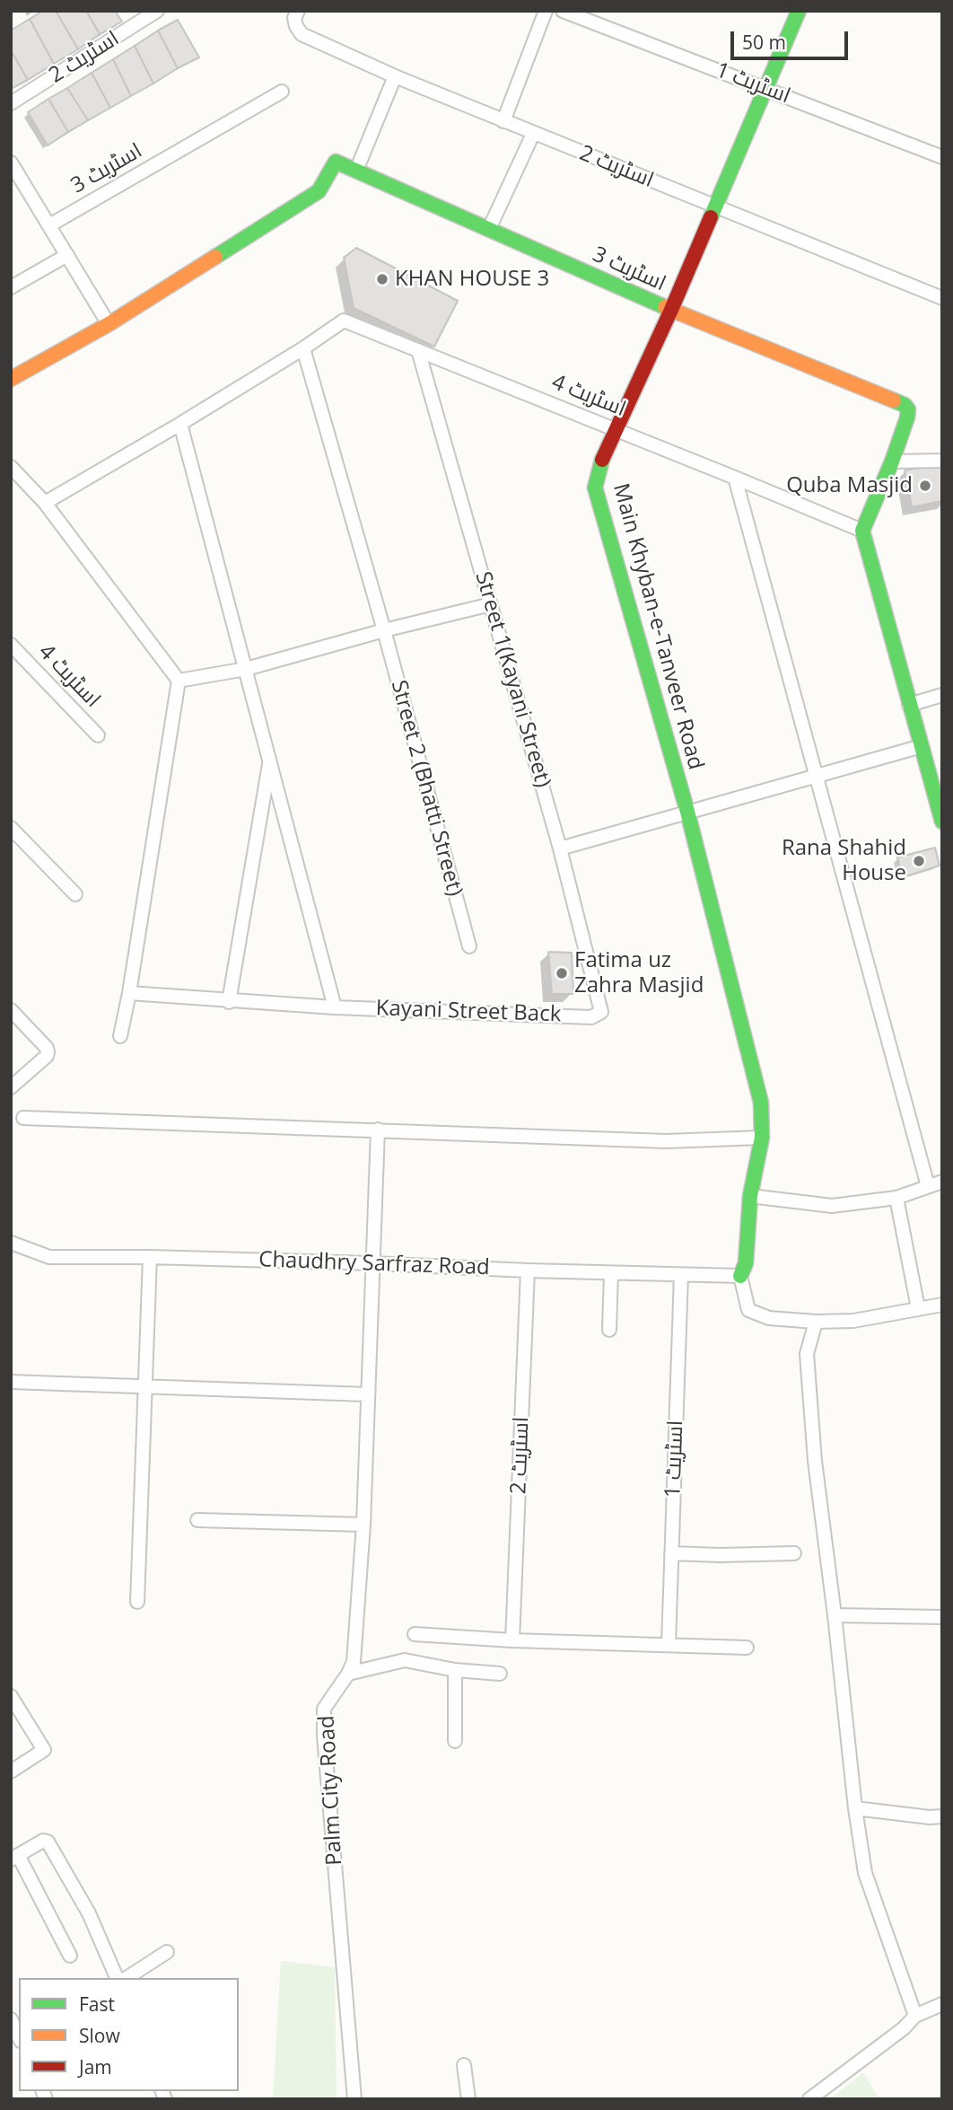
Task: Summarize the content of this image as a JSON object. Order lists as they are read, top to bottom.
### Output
{
  "streets": {
    "street": [
      "اسٹریٹ 2",
      "اسٹریٹ 1",
      "اسٹریٹ 3",
      "اسٹریٹ 4",
      "Main Khyban-e-Tanveer Road",
      "Street 1(Kayani Street)",
      "Street 2 (Bhatti Street)",
      "Kayani Street Back",
      "Chaudhry Sarfraz Road",
      "Palm City Road"
    ]
  },
  "crossings": [
    ["اسٹریٹ 2", "Main Khyban-e-Tanveer Road"],
    ["اسٹریٹ 2", "Chaudhry Sarfraz Road"],
    ["اسٹریٹ 1", "Main Khyban-e-Tanveer Road"],
    ["اسٹریٹ 1", "Chaudhry Sarfraz Road"],
    ["اسٹریٹ 3", "Main Khyban-e-Tanveer Road"],
    ["اسٹریٹ 4", "Main Khyban-e-Tanveer Road"],
    ["اسٹریٹ 4", "Street 1(Kayani Street)"],
    ["اسٹریٹ 4", "Street 2 (Bhatti Street)"],
    ["Main Khyban-e-Tanveer Road", "Chaudhry Sarfraz Road"],
    ["Street 1(Kayani Street)", "Kayani Street Back"],
    ["Chaudhry Sarfraz Road", "Palm City Road"]
  ],
  "places": [
    "KHAN HOUSE 3",
    "Quba Masjid",
    "Rana Shahid House",
    "Fatima uz Zahra Masjid"
  ],
  "legend": ["Fast", "Slow", "Jam"],
  "scale_bar": "50 m"
}
